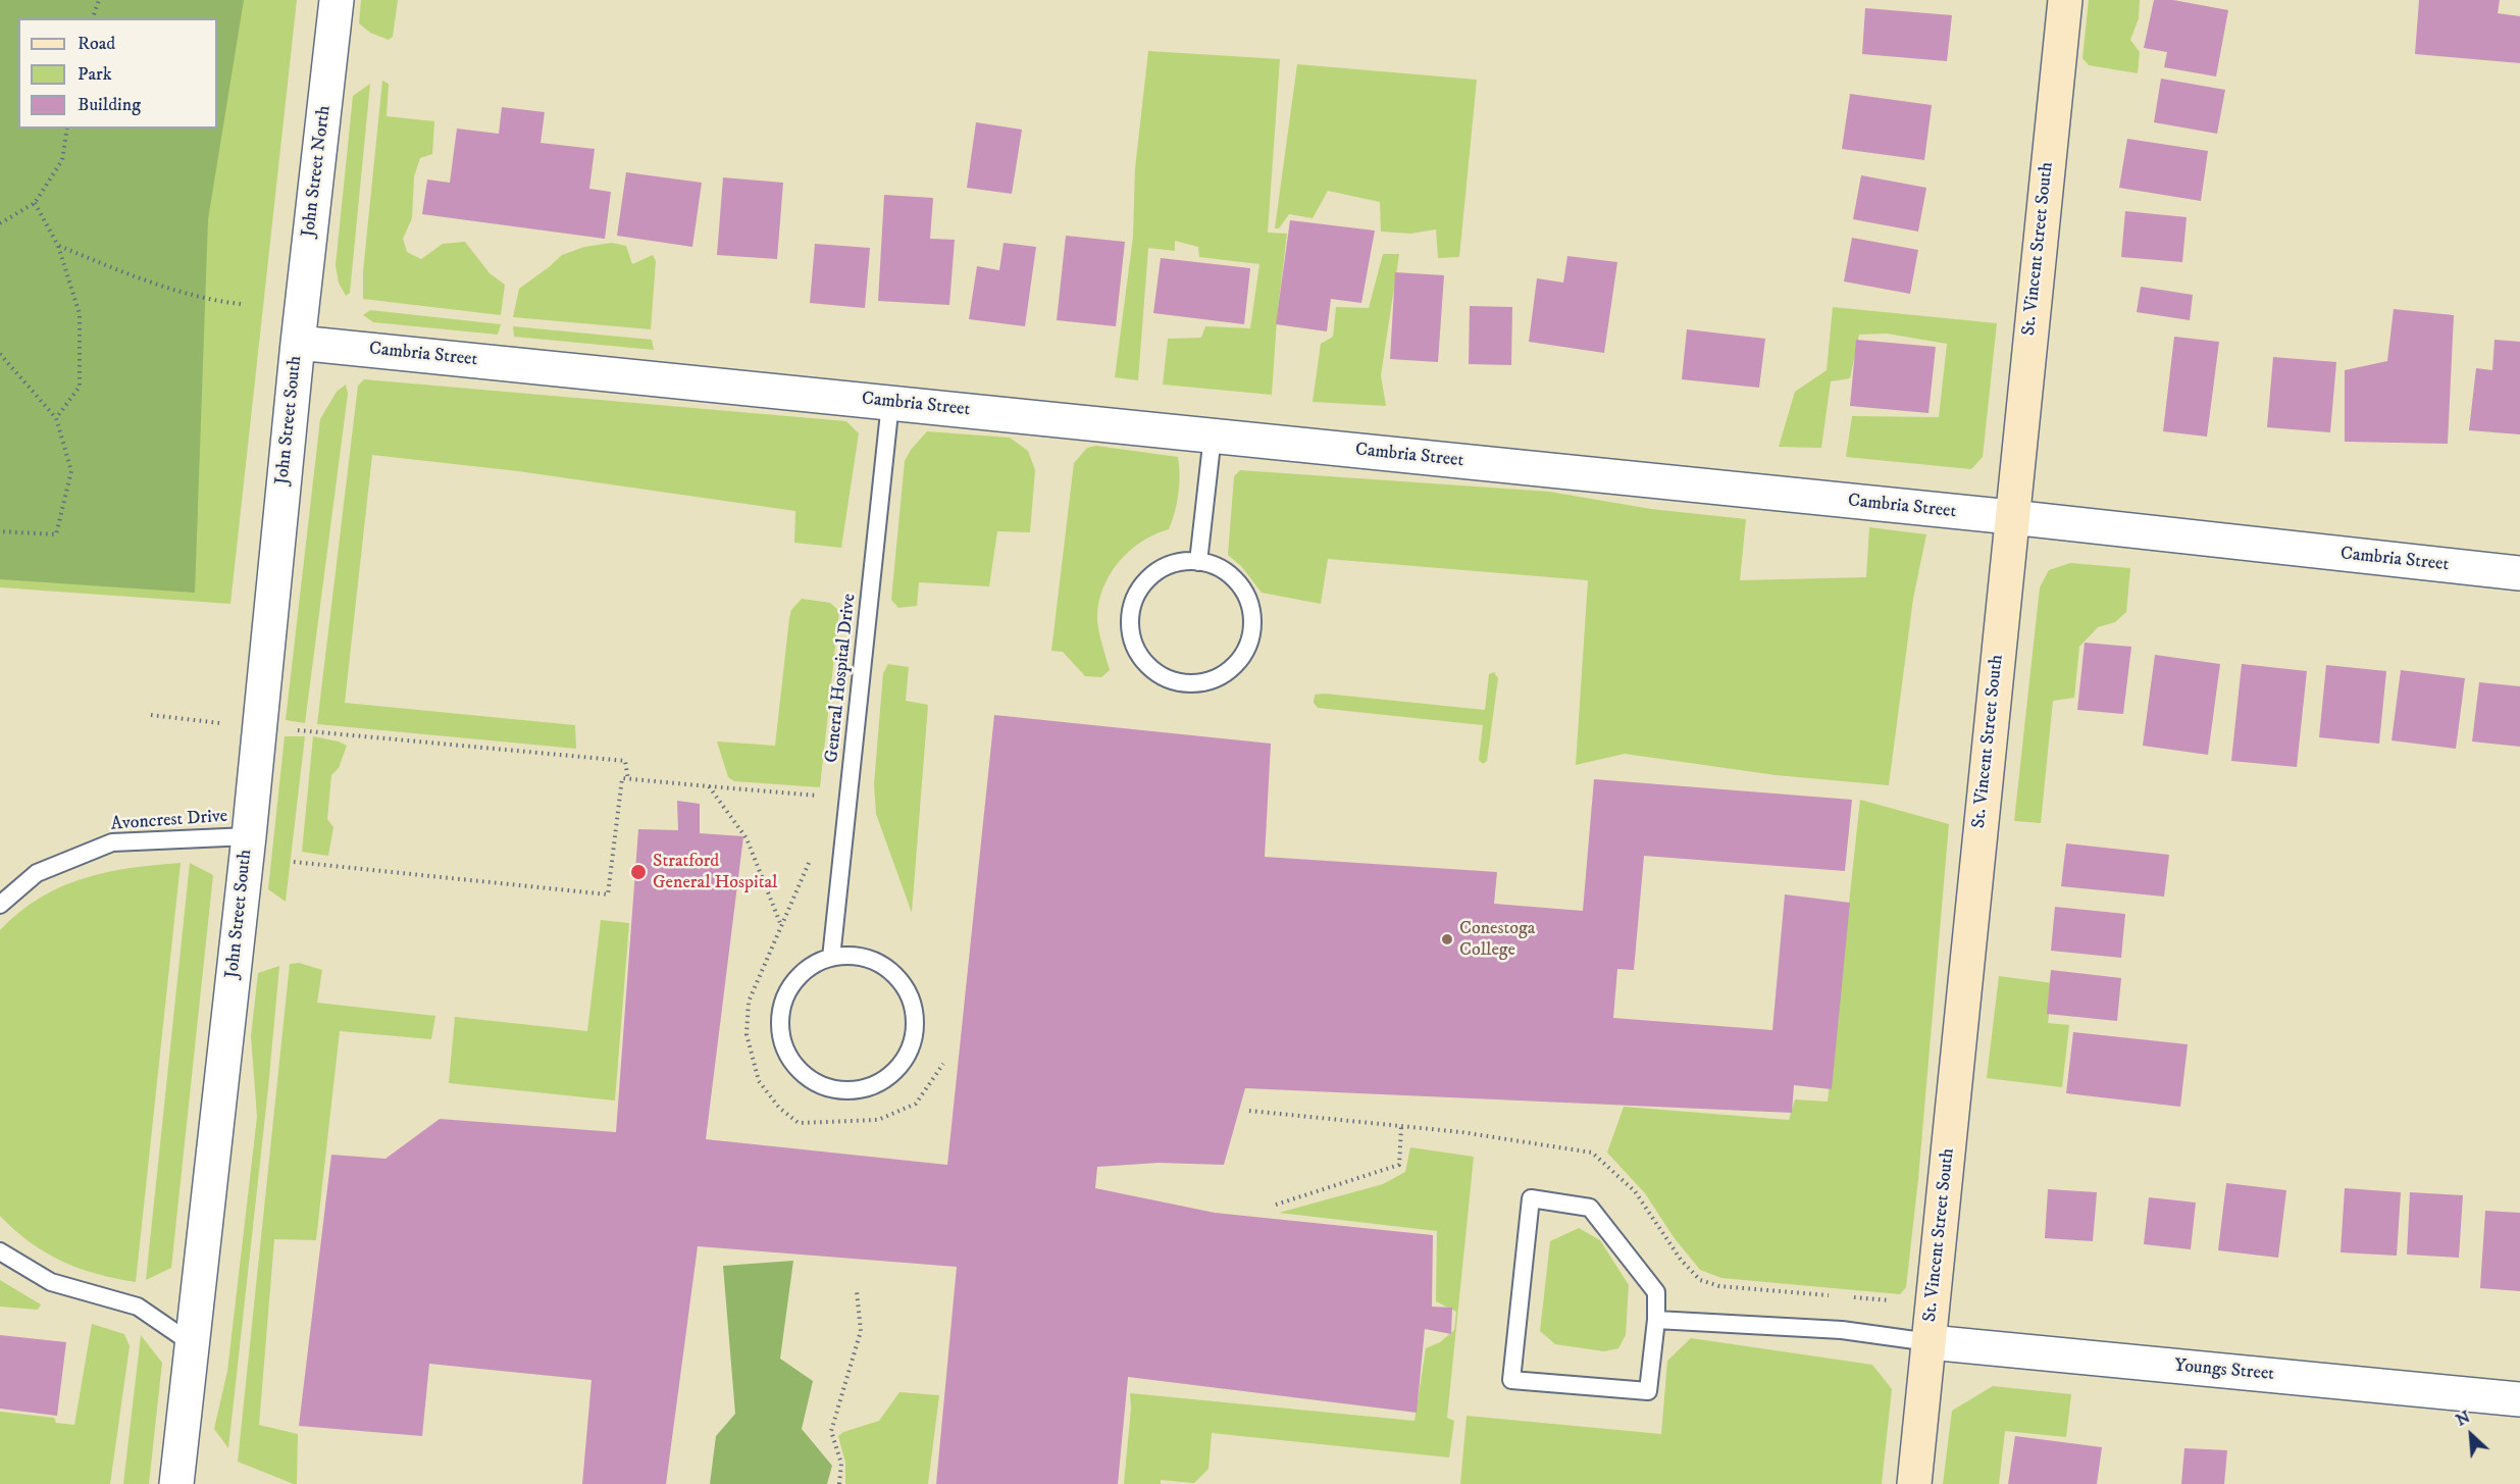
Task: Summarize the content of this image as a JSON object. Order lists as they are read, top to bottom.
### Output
{
  "streets": {
    "street": [
      "John Street North",
      "St. Vincent Street South",
      "Cambria Street",
      "John Street South",
      "Youngs Street"
    ],
    "lane": ["General Hospital Drive", "Avoncrest Drive"]
  },
  "crossings": [
    ["John Street North", "Cambria Street"],
    ["John Street North", "John Street South"],
    ["St. Vincent Street South", "Cambria Street"],
    ["St. Vincent Street South", "Youngs Street"],
    ["Cambria Street", "John Street South"],
    ["Cambria Street", "General Hospital Drive"],
    ["John Street South", "Avoncrest Drive"]
  ],
  "places": ["Stratford General Hospital", "Conestoga College"],
  "legend": ["Road", "Park", "Building"],
  "north": "top left"
}
